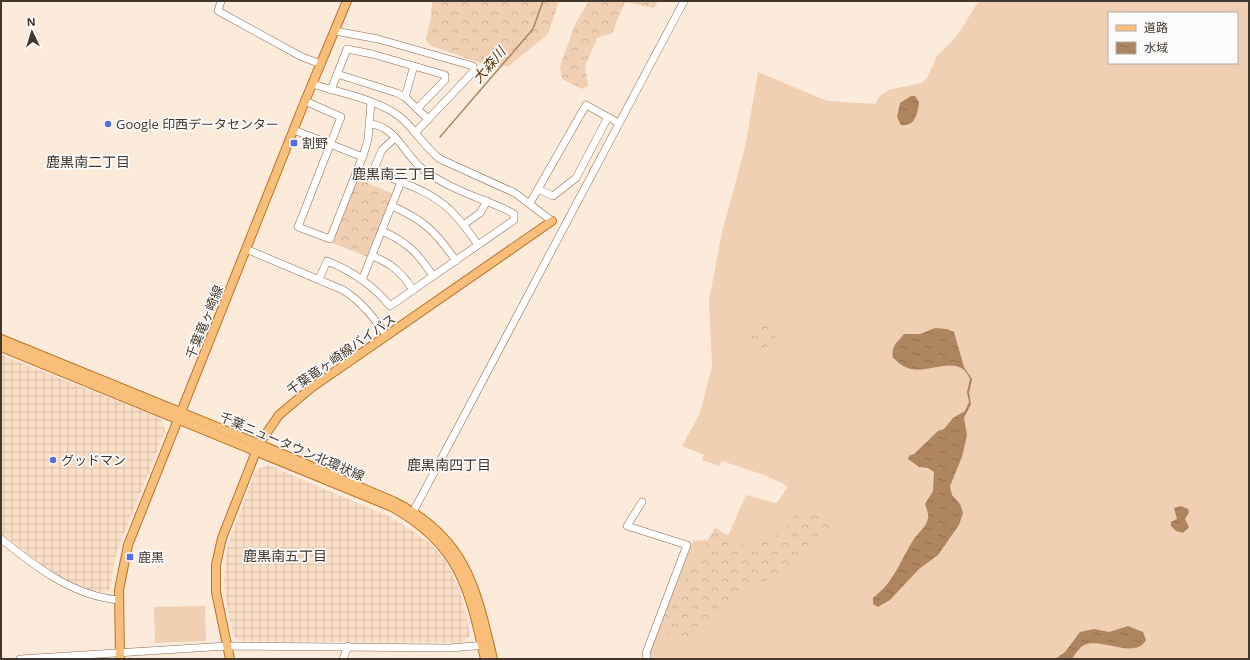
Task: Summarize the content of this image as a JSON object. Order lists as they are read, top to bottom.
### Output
{
  "streets": {
    "main road": ["千葉竜ヶ崎線", "千葉竜ヶ崎線バイパス", "千葉ニュータウン北環状線"]
  },
  "crossings": [
    ["千葉竜ヶ崎線", "千葉ニュータウン北環状線"],
    ["千葉竜ヶ崎線バイパス", "千葉ニュータウン北環状線"]
  ],
  "districts": [
    "鹿黒南二丁目",
    "鹿黒南三丁目",
    "鹿黒南四丁目",
    "鹿黒南五丁目"
  ],
  "water": ["大森川"],
  "places": {
    "other": ["Google 印西データセンター", "グッドマン"],
    "transit": ["割野", "鹿黒"]
  },
  "legend": ["道路", "水域"],
  "north": "top"
}
